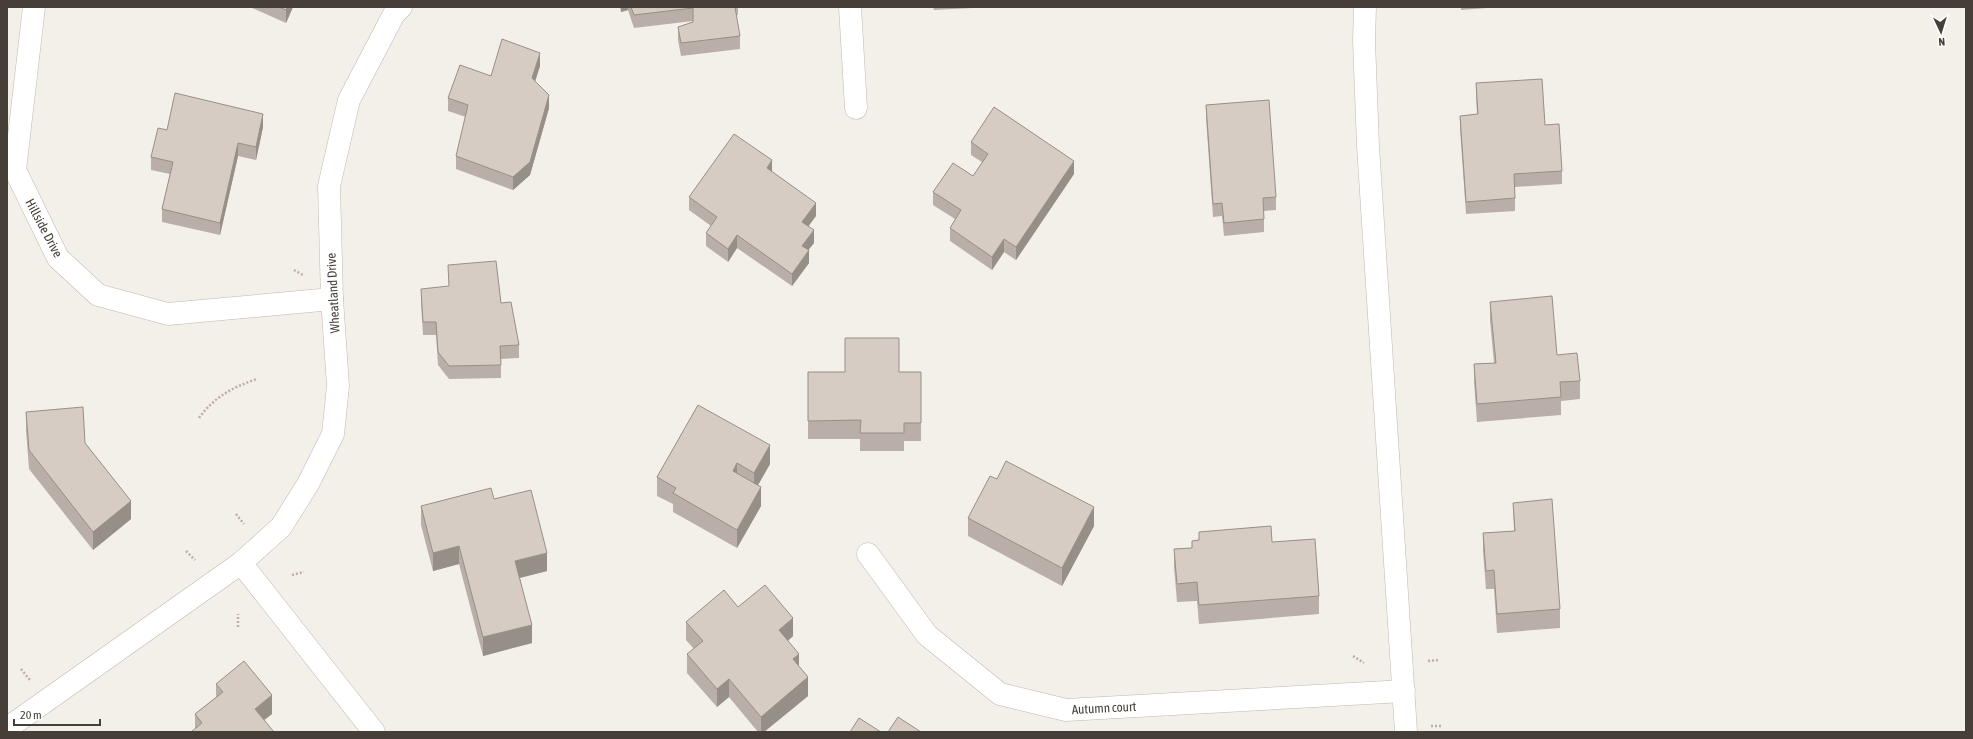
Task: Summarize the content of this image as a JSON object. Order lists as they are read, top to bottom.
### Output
{
  "streets": {
    "street": ["Hillside Drive", "Wheatland Drive", "Autumn court"]
  },
  "crossings": [
    ["Hillside Drive", "Wheatland Drive"]
  ],
  "scale_bar": "20 m",
  "north": "bottom"
}
